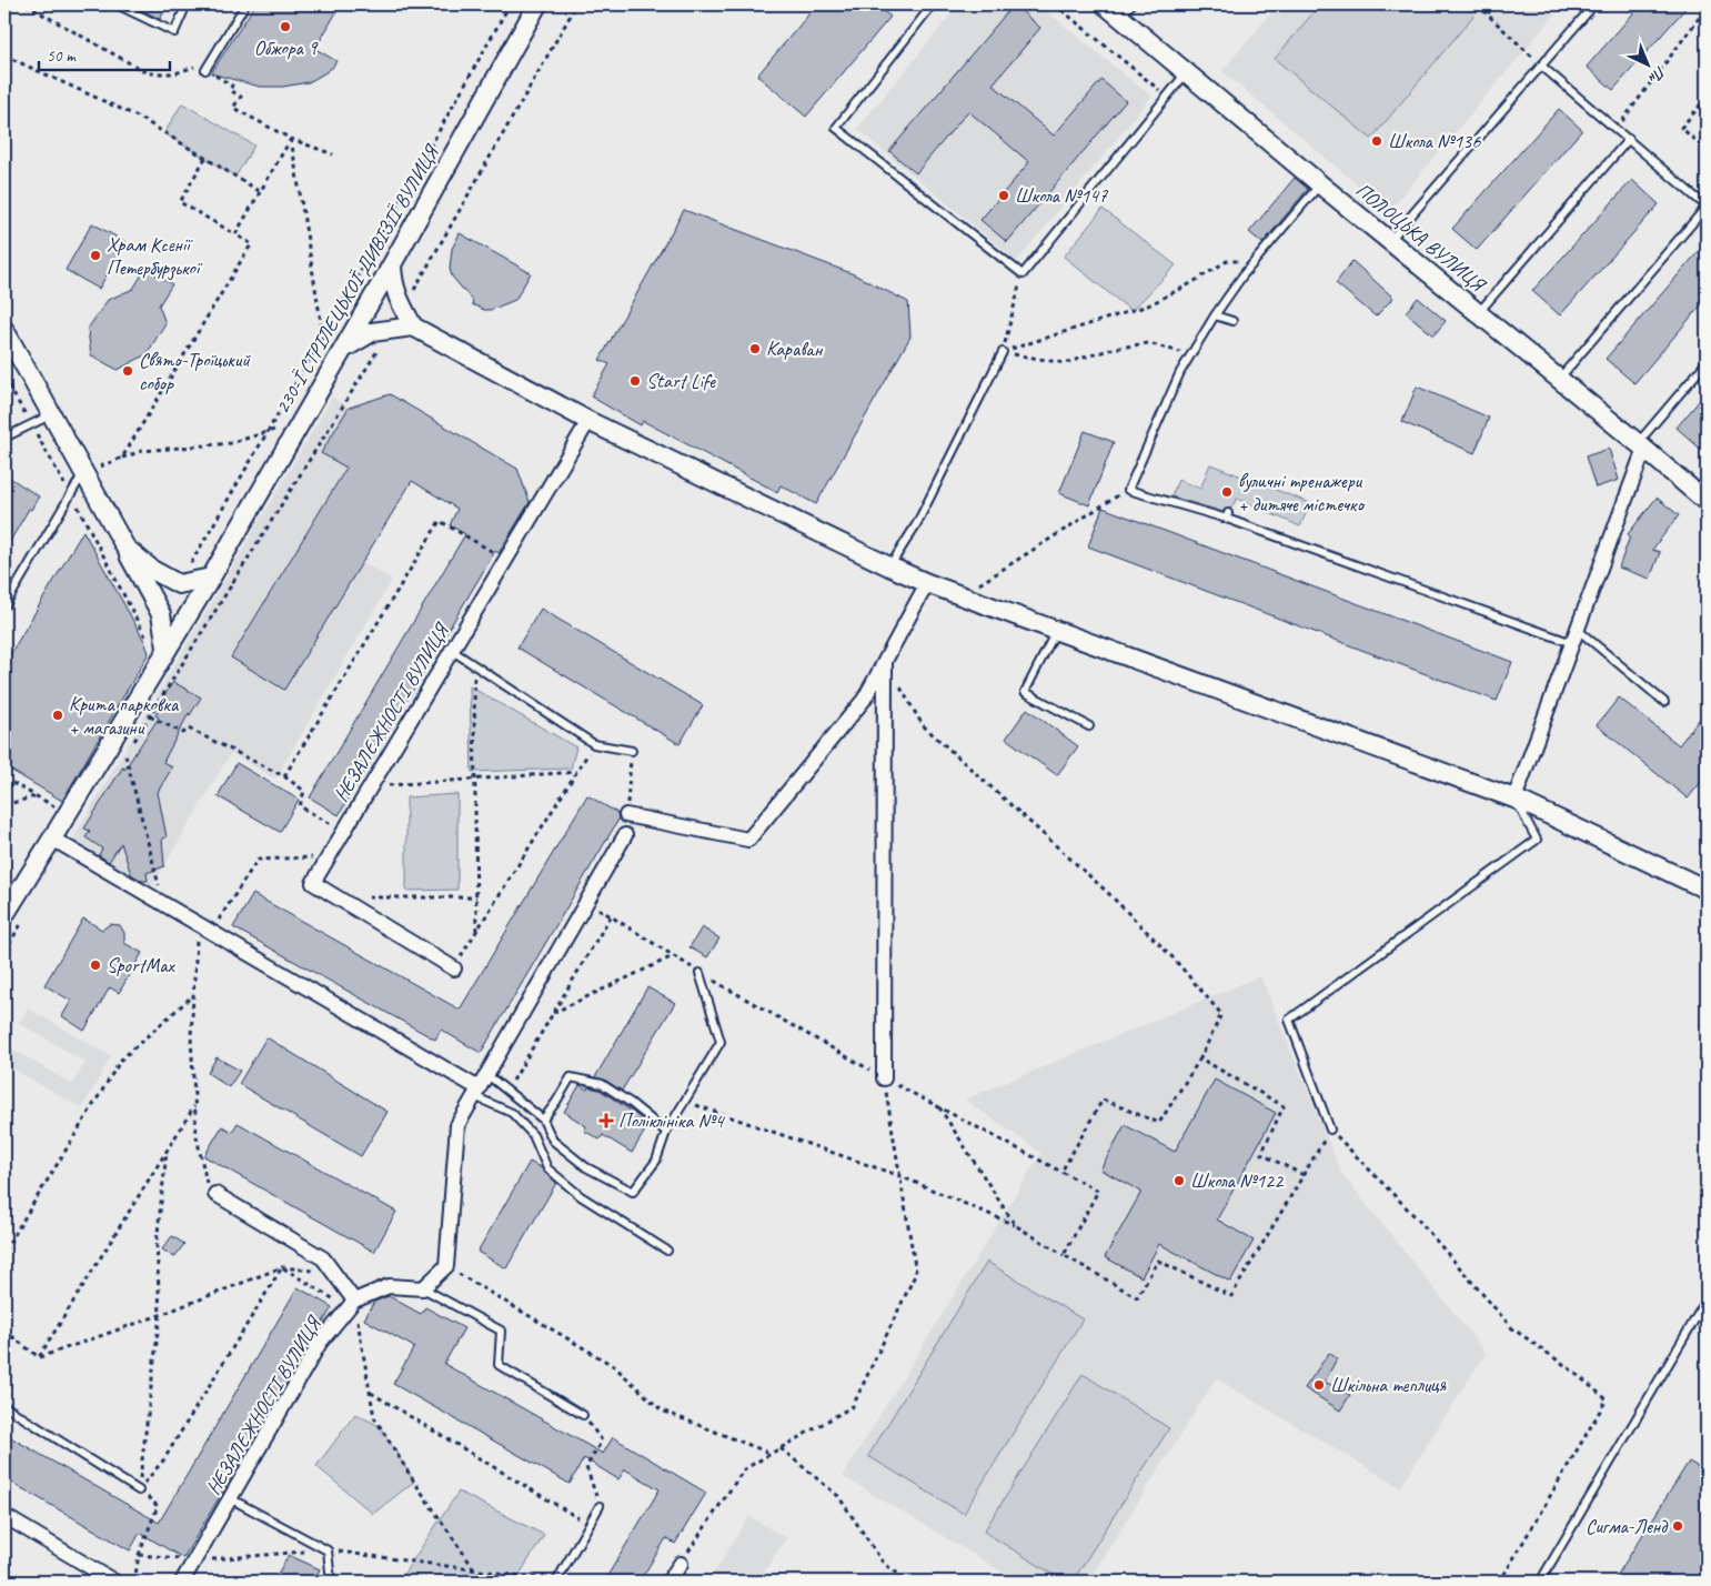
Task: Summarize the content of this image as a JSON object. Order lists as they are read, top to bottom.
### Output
{
  "streets": {
    "street": ["ПОЛОЦЬКА ВУЛИЦЯ", "230-Ї СТРІЛЕЦЬКОЇ ДИВІЗІЇ ВУЛИЦЯ", "НЕЗАЛЕЖНОСТІ ВУЛИЦЯ"]
  },
  "places": {
    "other": [
      "Обжора 9",
      "Школа №136",
      "Школа №147",
      "Храм Ксенії Петербурзької",
      "Караван",
      "Свято-Троїцький собор",
      "Start Life",
      "вуличні тренажери + дитяче містечко",
      "Крита парковка + магазини",
      "SportMax",
      "Школа №122",
      "Шкільна теплиця",
      "Сигма-Ленд"
    ],
    "health": ["Поліклініка №4"]
  },
  "scale_bar": "50 m",
  "north": "bottom right"
}
